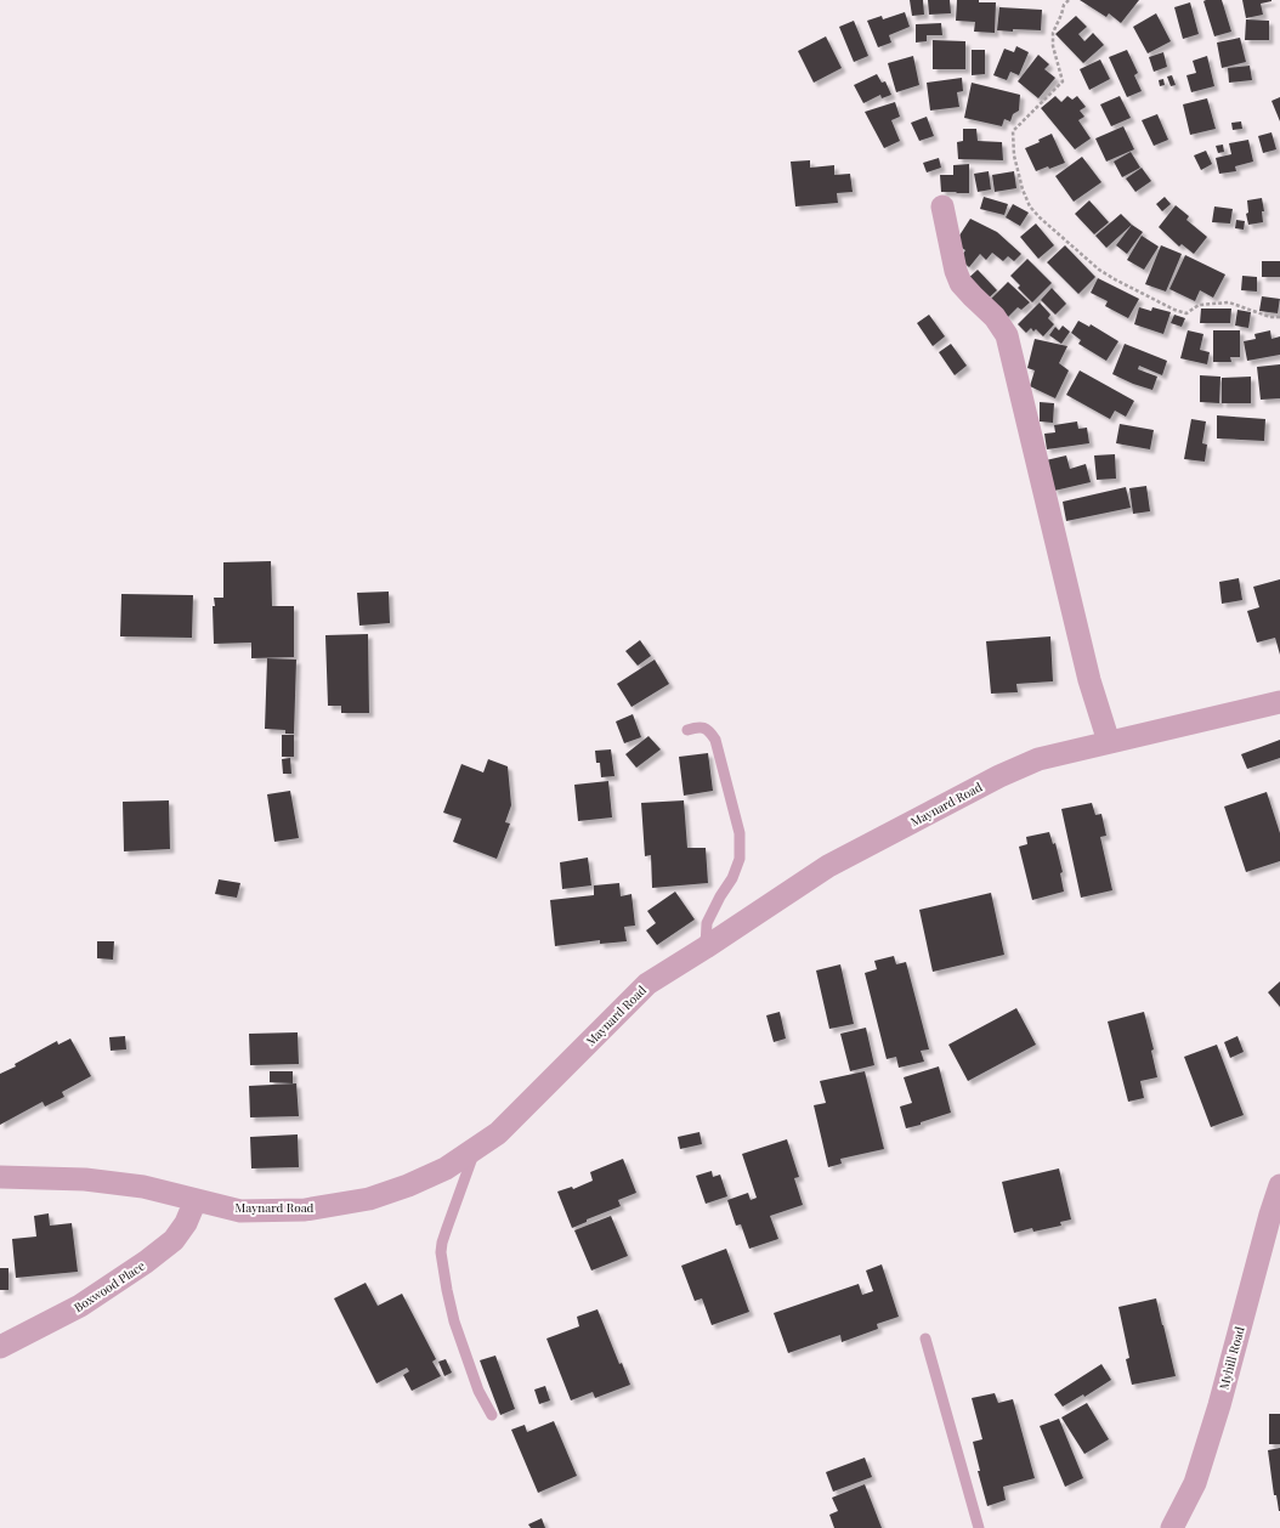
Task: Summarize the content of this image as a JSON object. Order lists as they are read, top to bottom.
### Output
{
  "streets": {
    "street": ["Maynard Road", "Boxwood Place", "Myhill Road"]
  },
  "crossings": [
    ["Maynard Road", "Boxwood Place"]
  ]
}
